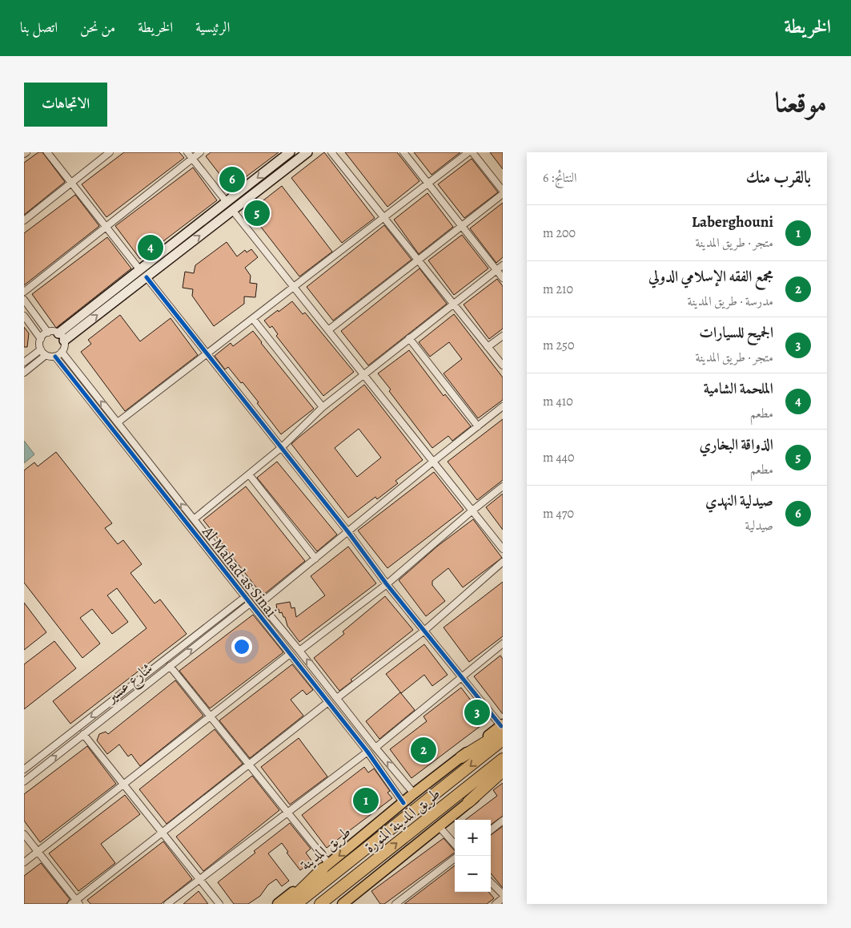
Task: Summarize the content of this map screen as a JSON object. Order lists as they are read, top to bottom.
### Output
{
  "streets": {
    "highway": ["طريق المدينة المنورة"],
    "main road": ["طريق المدينة"],
    "street": ["Al Mahad as Sinai", "شارع عسير"]
  },
  "crossings": [
    ["Al Mahad as Sinai", "شارع عسير"],
    ["Al Mahad as Sinai", "طريق المدينة"]
  ],
  "page": {
    "header": "الخريطة",
    "nav": [
      "الرئيسية",
      "الخريطة",
      "من نحن",
      "اتصل بنا"
    ],
    "title": "موقعنا",
    "buttons": "الاتجاهات",
    "heading": ["بالقرب منك", "النتائج: 6"],
    "pins": [
      "6",
      "5",
      "4",
      "3",
      "2",
      "1"
    ],
    "list": [
      {
        "mark": "1",
        "name": "Laberghouni",
        "note": "متجر · طريق المدينة",
        "value": "200 m"
      },
      {
        "mark": "2",
        "name": "مجمع الفقه الإسلامي الدولي",
        "note": "مدرسة · طريق المدينة",
        "value": "210 m"
      },
      {
        "mark": "3",
        "name": "الجميح للسيارات",
        "note": "متجر · طريق المدينة",
        "value": "250 m"
      },
      {
        "mark": "4",
        "name": "الملحمة الشامية",
        "note": "مطعم",
        "value": "410 m"
      },
      {
        "mark": "5",
        "name": "الذواقة البخاري",
        "note": "مطعم",
        "value": "440 m"
      },
      {
        "mark": "6",
        "name": "صيدلية النهدي",
        "note": "صيدلية",
        "value": "470 m"
      }
    ],
    "map_buttons": ["+", "−"]
  }
}
